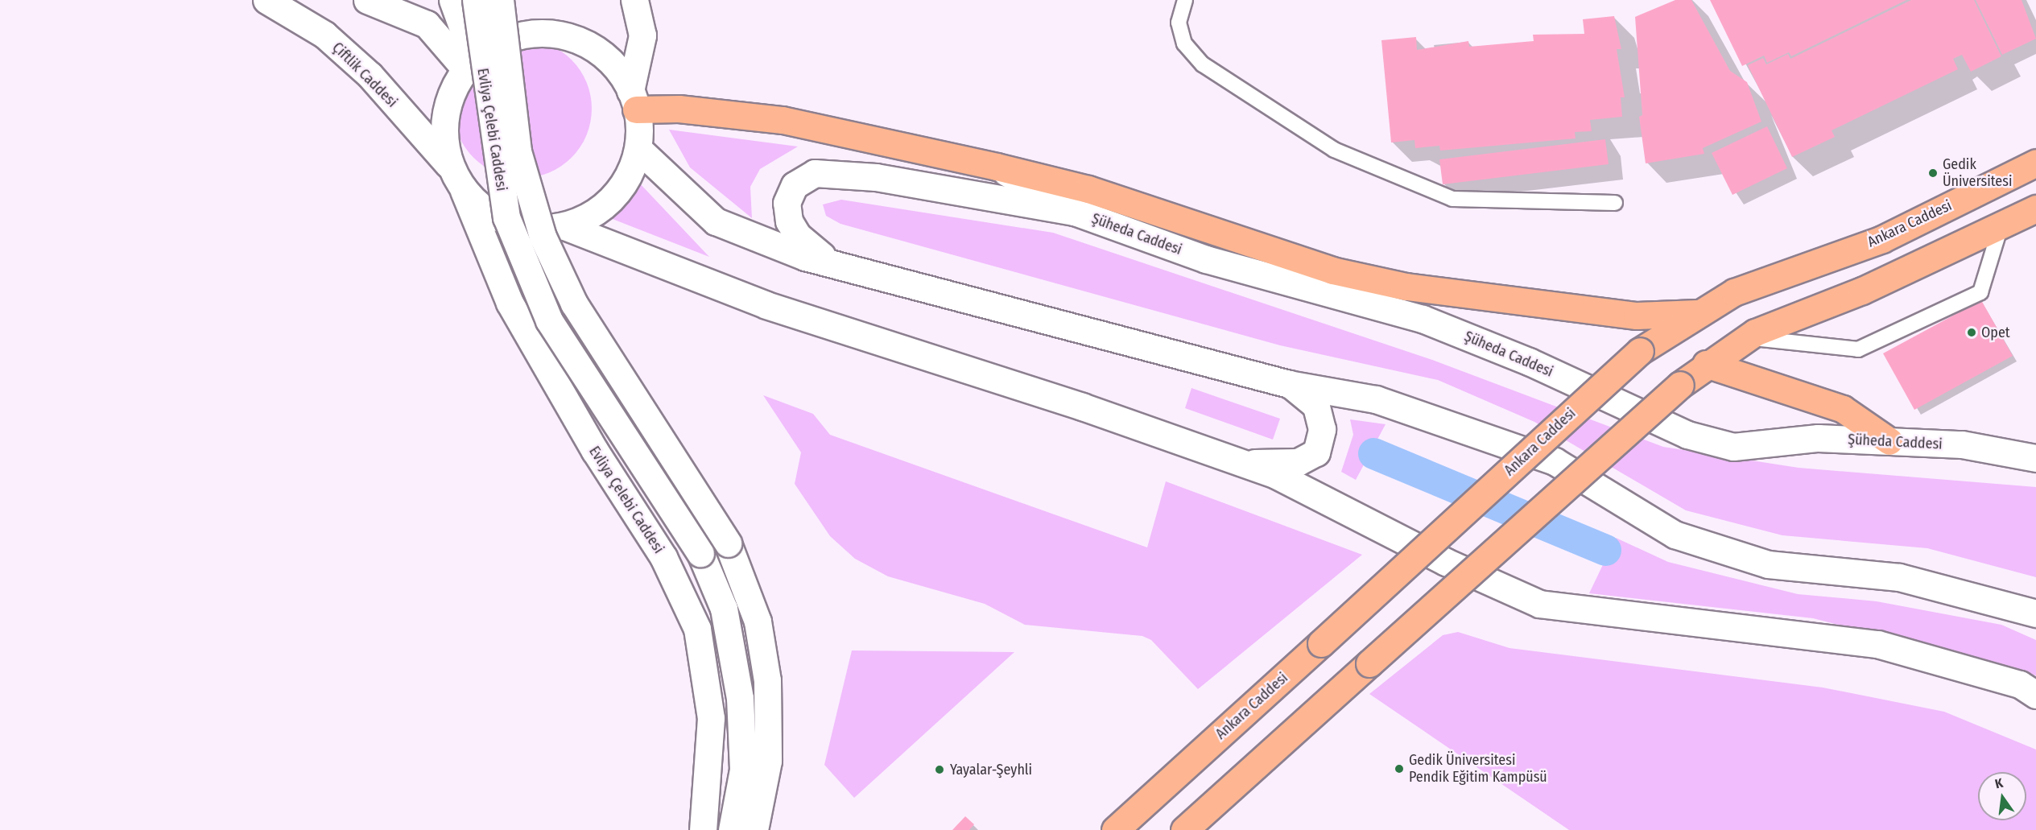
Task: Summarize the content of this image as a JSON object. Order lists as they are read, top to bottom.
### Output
{
  "streets": {
    "main road": ["Ankara Caddesi"],
    "street": ["Çiftlik Caddesi", "Evliya Çelebi Caddesi", "Şüheda Caddesi"]
  },
  "places": [
    "Gedik Üniversitesi",
    "Opet",
    "Gedik Üniversitesi Pendik Eğitim Kampüsü",
    "Yayalar-Şeyhli"
  ],
  "north": "top"
}
